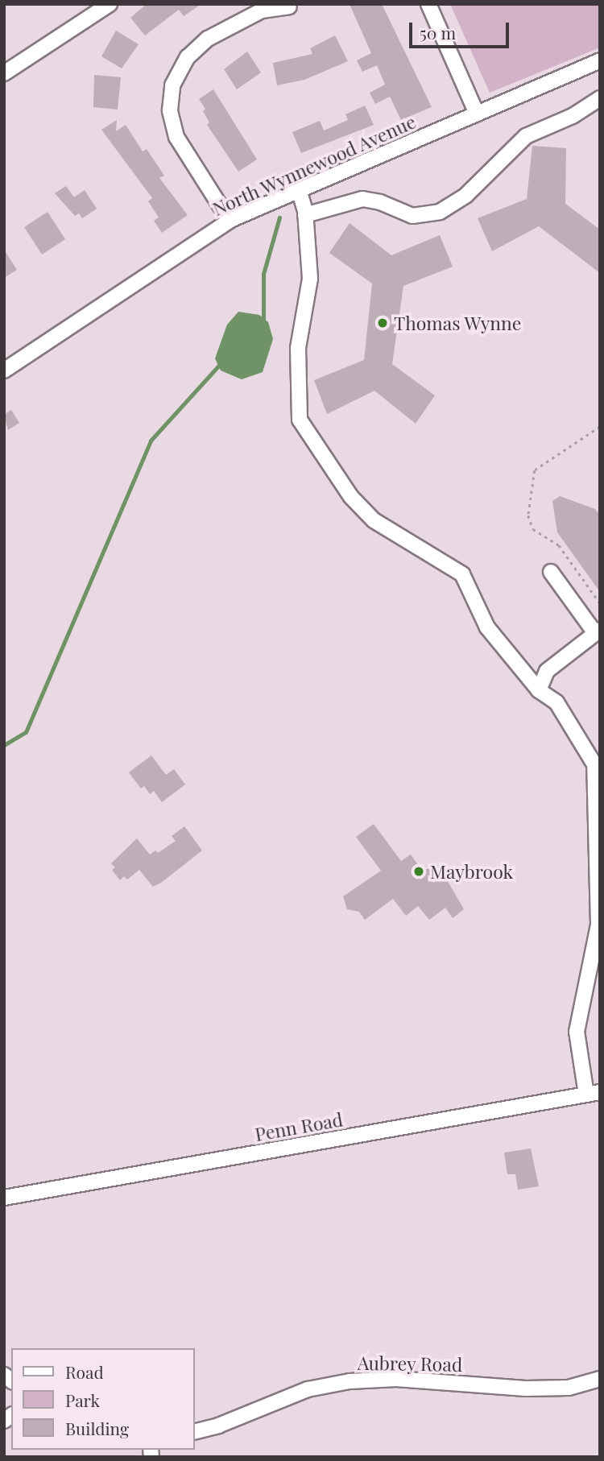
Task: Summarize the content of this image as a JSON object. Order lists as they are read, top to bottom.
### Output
{
  "streets": {
    "street": ["North Wynnewood Avenue", "Penn Road", "Aubrey Road"]
  },
  "places": ["Thomas Wynne", "Maybrook"],
  "legend": ["Road", "Park", "Building"],
  "scale_bar": "50 m"
}
